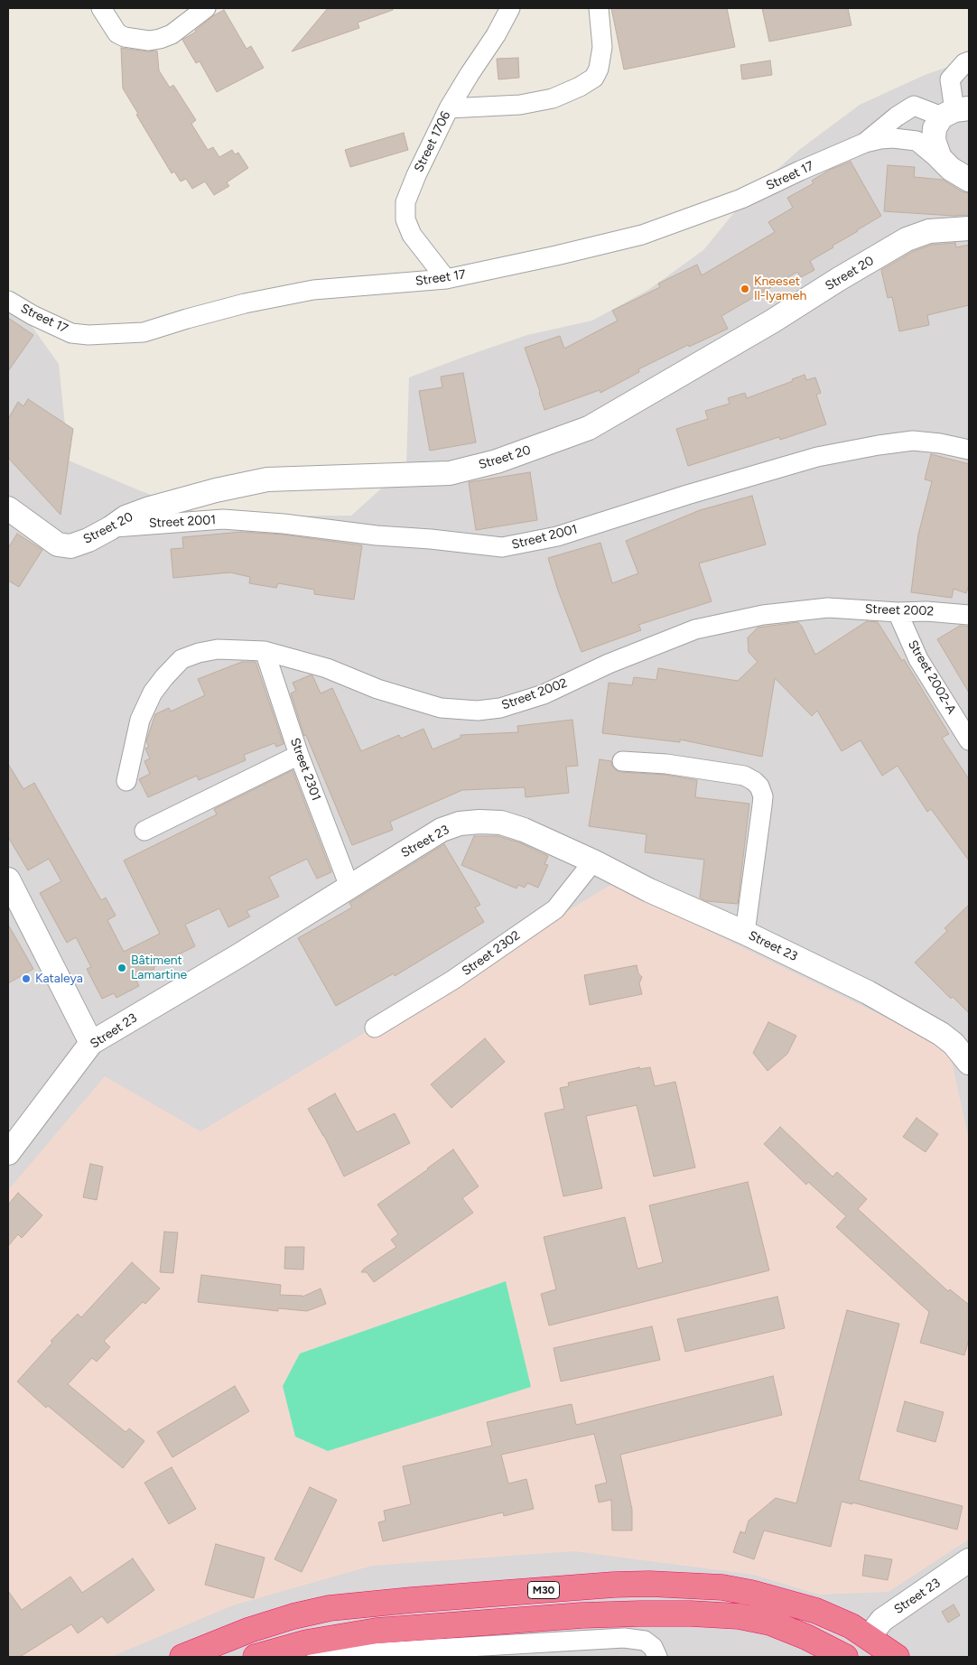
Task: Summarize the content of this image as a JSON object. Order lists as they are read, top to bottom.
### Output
{
  "streets": {
    "highway": ["M30"],
    "street": [
      "Street 1706",
      "Street 17",
      "Street 20",
      "Street 2001",
      "Street 2002",
      "Street 2002-A",
      "Street 2301",
      "Street 23",
      "Street 2302"
    ]
  },
  "crossings": [
    ["Street 1706", "Street 17"],
    ["Street 20", "Street 2001"],
    ["Street 2002", "Street 2002-A"],
    ["Street 2002", "Street 2301"],
    ["Street 2301", "Street 23"],
    ["Street 23", "Street 2302"],
    ["Street 23", "M30"]
  ],
  "places": ["Kneeset Il-Iyameh", "Bâtiment Lamartine", "Kataleya"]
}
